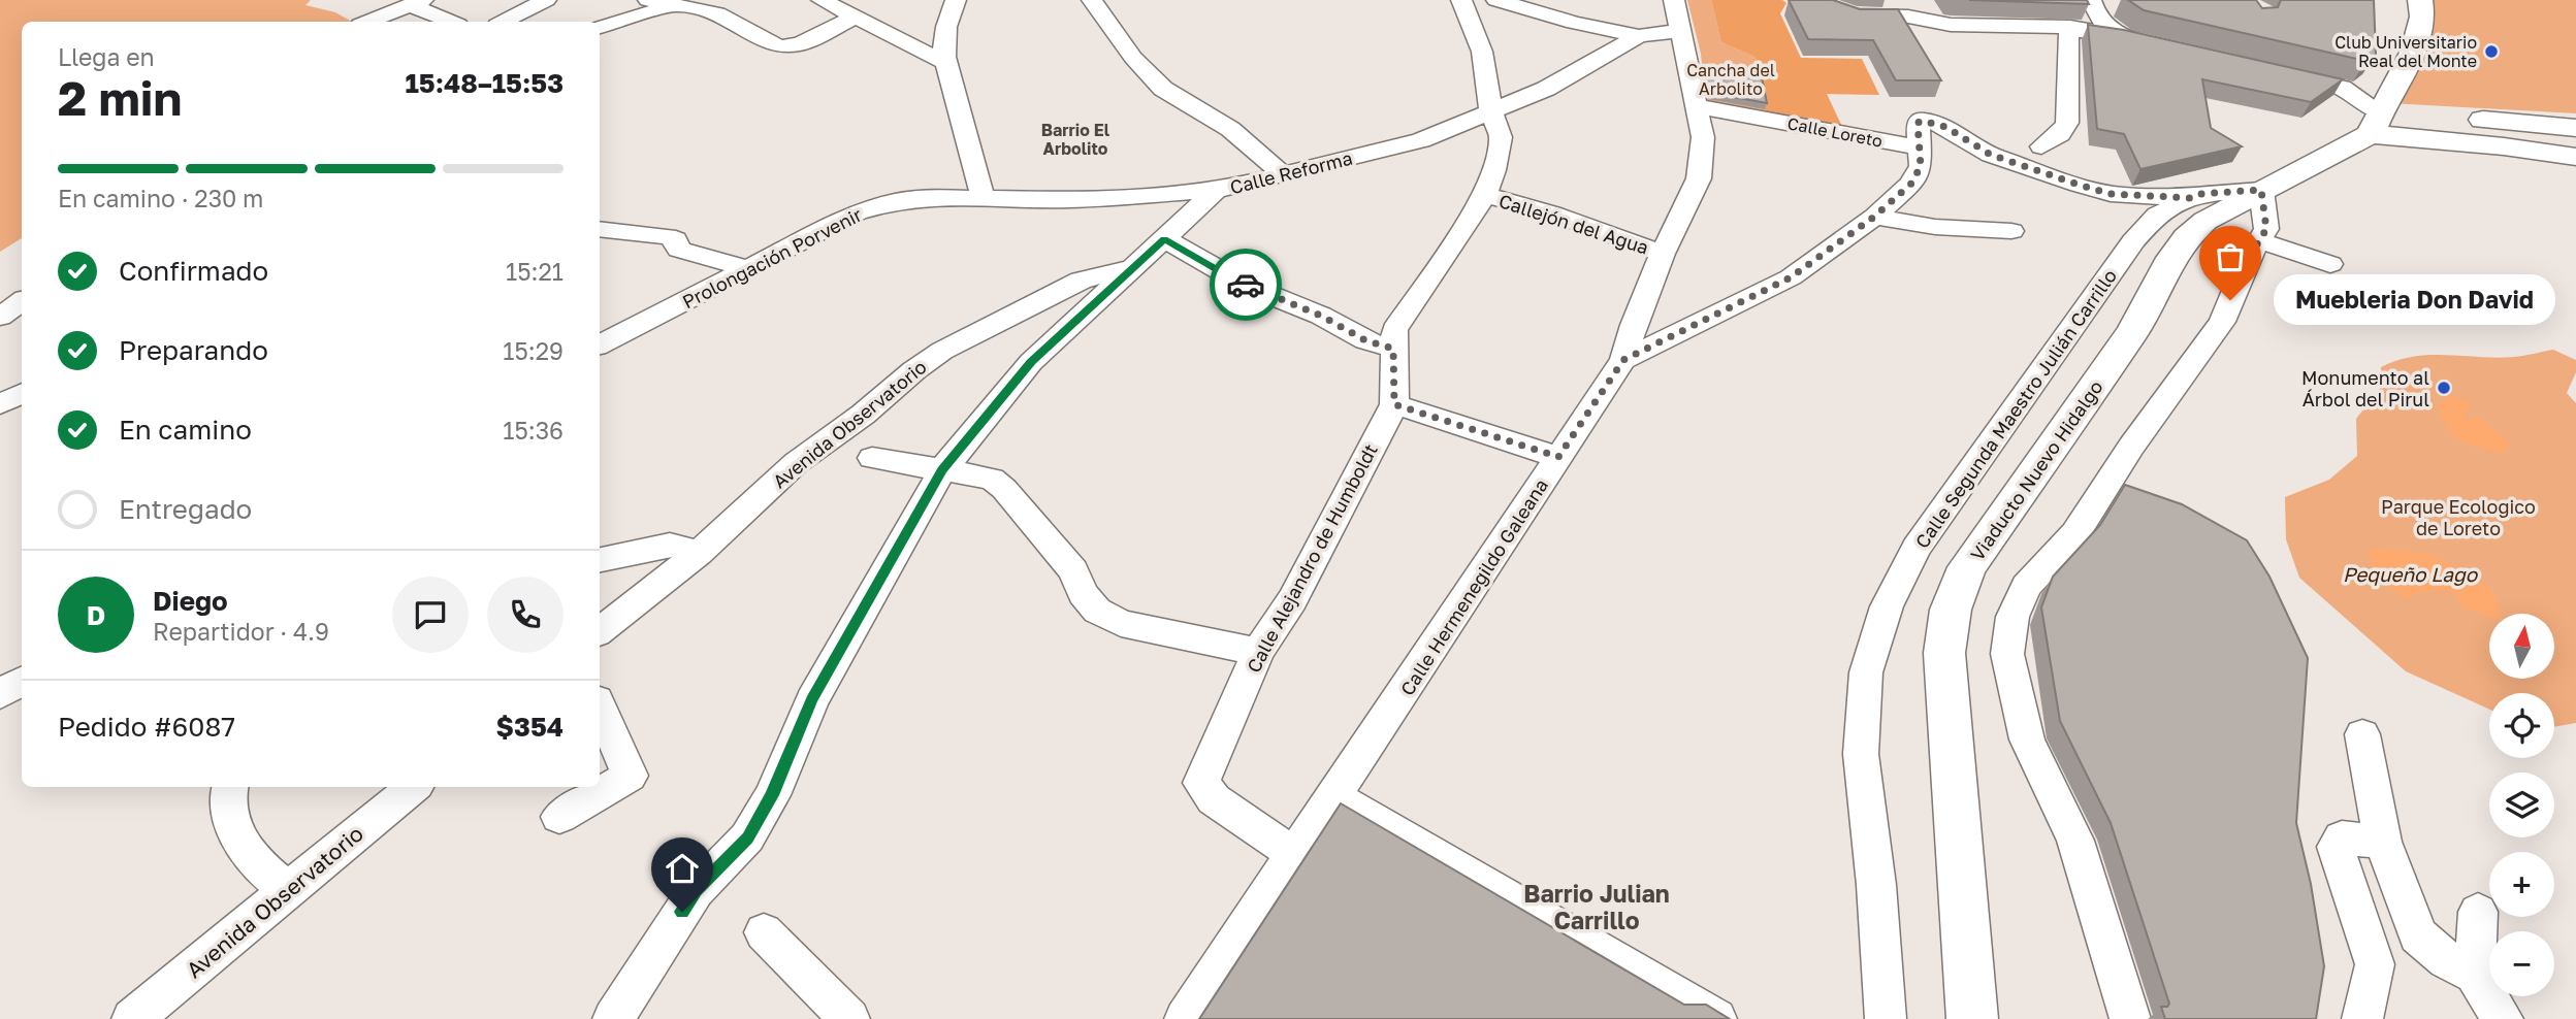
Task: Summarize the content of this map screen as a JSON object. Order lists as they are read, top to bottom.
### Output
{
  "streets": {
    "main road": ["Viaducto Nuevo Hidalgo"],
    "street": [
      "Calle Loreto",
      "Calle Reforma",
      "Callejón del Agua",
      "Prolongación Porvenir",
      "Calle Segunda Maestro Julián Carrillo",
      "Avenida Observatorio",
      "Calle Alejandro de Humboldt",
      "Calle Hermenegildo Galeana"
    ]
  },
  "crossings": [
    ["Calle Loreto", "Calle Hermenegildo Galeana"],
    ["Calle Reforma", "Prolongación Porvenir"],
    ["Calle Reforma", "Avenida Observatorio"],
    ["Calle Reforma", "Calle Alejandro de Humboldt"],
    ["Calle Reforma", "Calle Hermenegildo Galeana"],
    ["Callejón del Agua", "Calle Alejandro de Humboldt"],
    ["Callejón del Agua", "Calle Hermenegildo Galeana"],
    ["Calle Segunda Maestro Julián Carrillo", "Viaducto Nuevo Hidalgo"],
    ["Calle Alejandro de Humboldt", "Calle Hermenegildo Galeana"]
  ],
  "districts": ["Barrio El Arbolito", "Barrio Julian Carrillo"],
  "water": ["Pequeño Lago"],
  "parks": ["Cancha del Arbolito", "Parque Ecologico de Loreto"],
  "places": ["Club Universitario Real del Monte", "Muebleria Don David", "Monumento al Árbol del Pirul"],
  "north": "top",
  "page": {
    "heading": ["2 min", "Llega en", "15:48–15:53"],
    "panel": [
      "Diego",
      "Repartidor · 4.9",
      "Pedido #6087",
      "$354"
    ],
    "bar": "En camino · 230 m",
    "list": [
      ["Confirmado", "15:21"],
      ["Preparando", "15:29"],
      ["En camino", "15:36"],
      "Entregado"
    ],
    "bubble": "Muebleria Don David",
    "round": "D",
    "map_buttons": ["+", "−"]
  }
}
